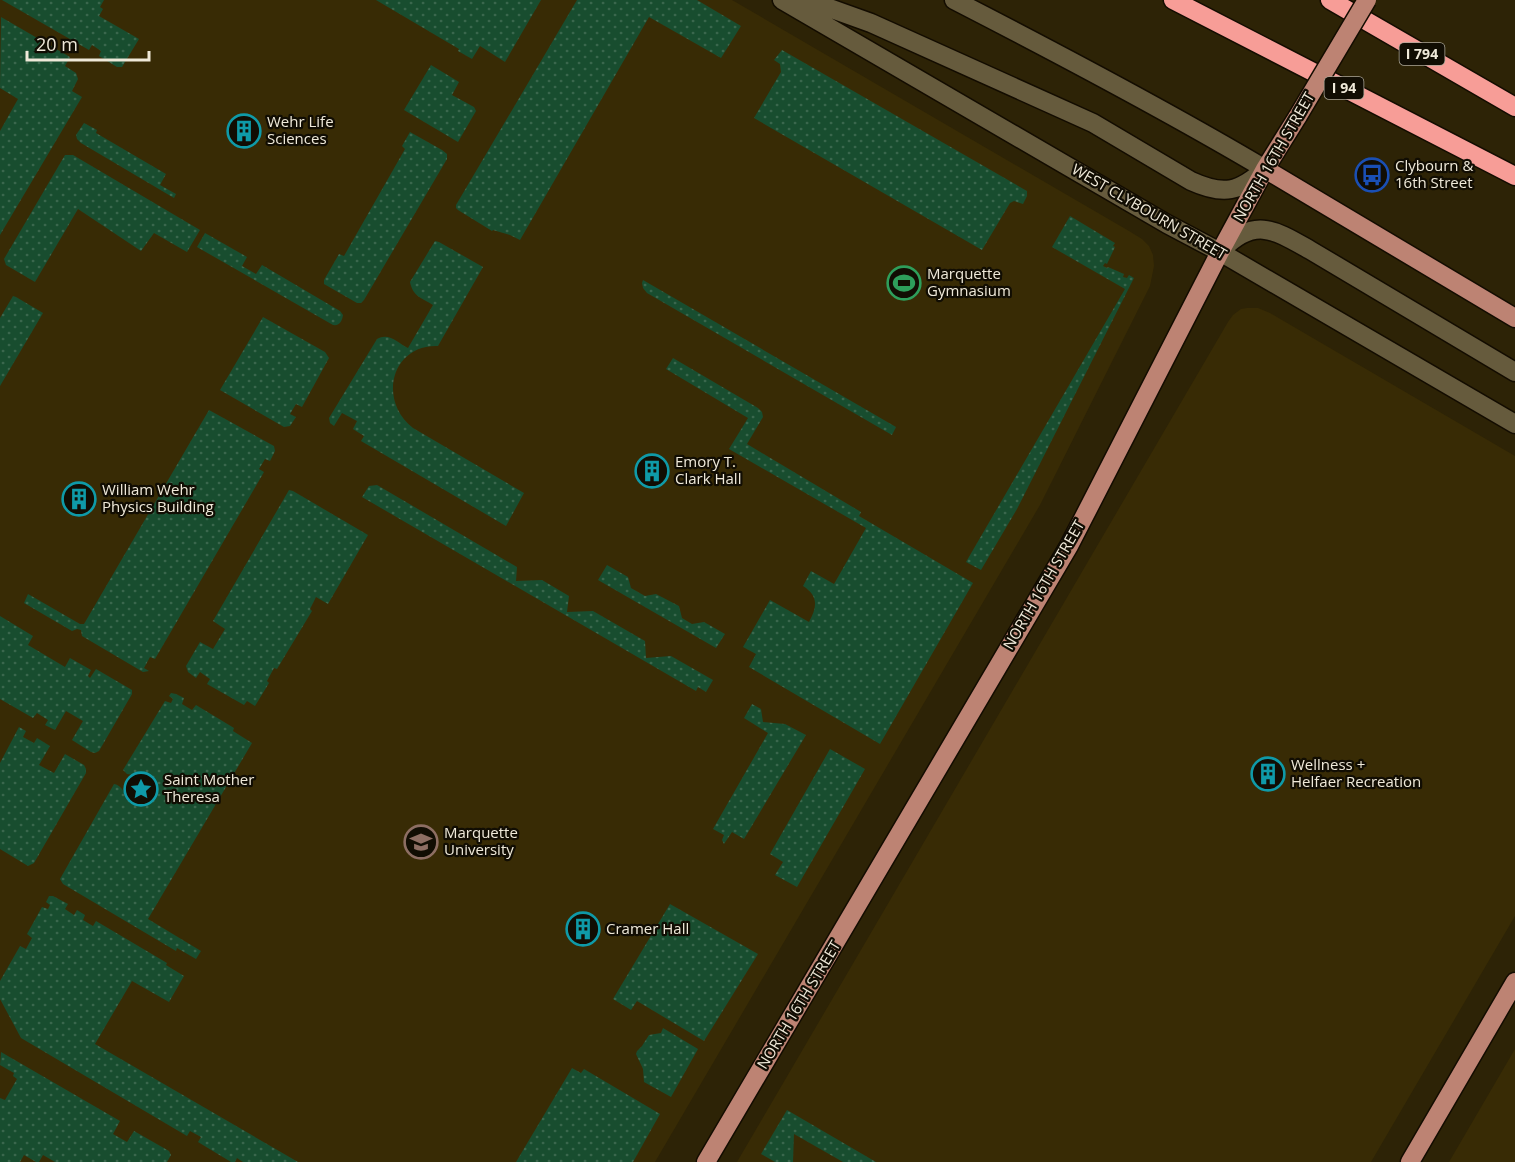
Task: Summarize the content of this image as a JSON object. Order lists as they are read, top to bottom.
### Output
{
  "streets": {
    "highway": ["I 794", "I 94"],
    "main road": ["NORTH 16TH STREET"],
    "street": ["WEST CLYBOURN STREET"]
  },
  "crossings": [
    ["NORTH 16TH STREET", "WEST CLYBOURN STREET"]
  ],
  "places": {
    "building": [
      "Wehr Life Sciences",
      "Emory T. Clark Hall",
      "William Wehr Physics Building",
      "Wellness + Helfaer Recreation",
      "Cramer Hall"
    ],
    "bus stop": ["Clybourn & 16th Street"],
    "sports": ["Marquette Gymnasium"],
    "place": ["Saint Mother Theresa"],
    "school or university": ["Marquette University"]
  },
  "scale_bar": "20 m"
}
